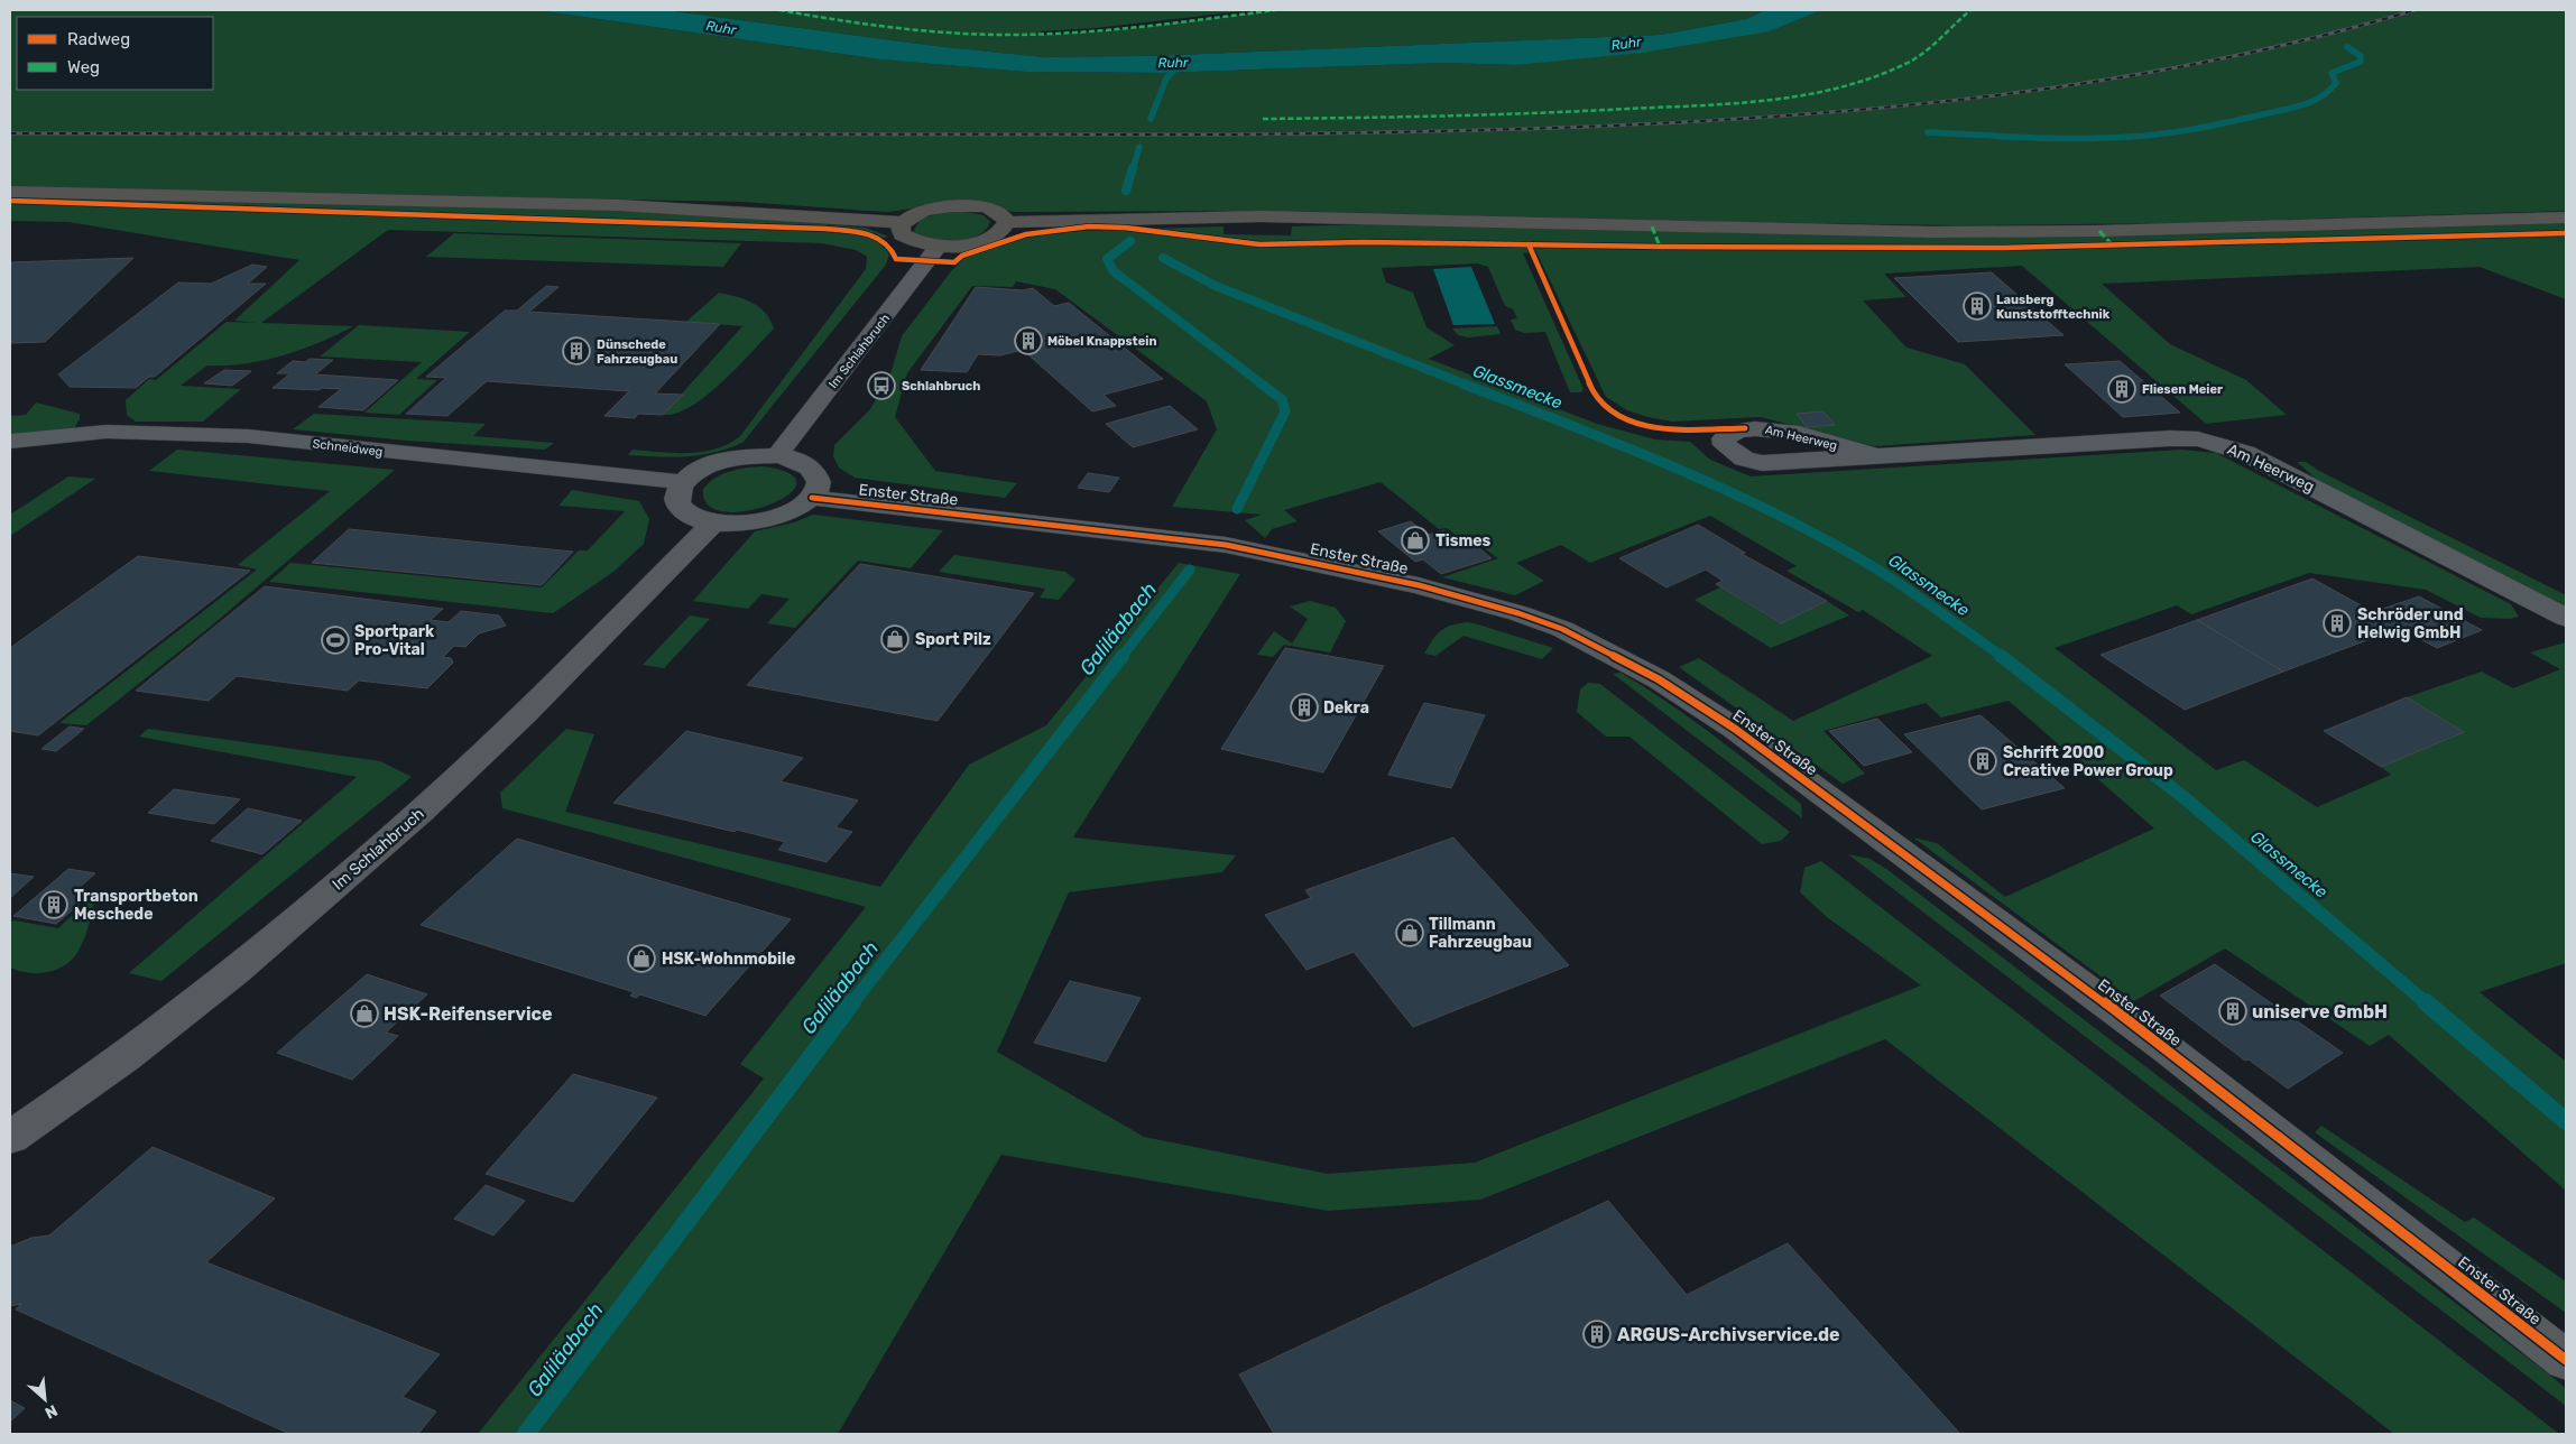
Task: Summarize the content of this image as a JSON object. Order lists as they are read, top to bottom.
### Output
{
  "streets": {
    "street": [
      "Im Schlahbruch",
      "Am Heerweg",
      "Schneidweg",
      "Enster Straße"
    ]
  },
  "water": ["Ruhr", "Glassmecke", "Galiläabach"],
  "places": {
    "building": [
      "Lausberg Kunststofftechnik",
      "Möbel Knappstein",
      "Dünschede Fahrzeugbau",
      "Fliesen Meier",
      "Schröder und Helwig GmbH",
      "Dekra",
      "Schrift 2000 Creative Power Group",
      "Transportbeton Meschede",
      "uniserve GmbH",
      "ARGUS-Archivservice.de"
    ],
    "bus stop": ["Schlahbruch"],
    "shop": [
      "Tismes",
      "Sport Pilz",
      "Tillmann Fahrzeugbau",
      "HSK-Wohnmobile",
      "HSK-Reifenservice"
    ],
    "sports": ["Sportpark Pro-Vital"]
  },
  "legend": ["Radweg", "Weg"],
  "north": "bottom right"
}
